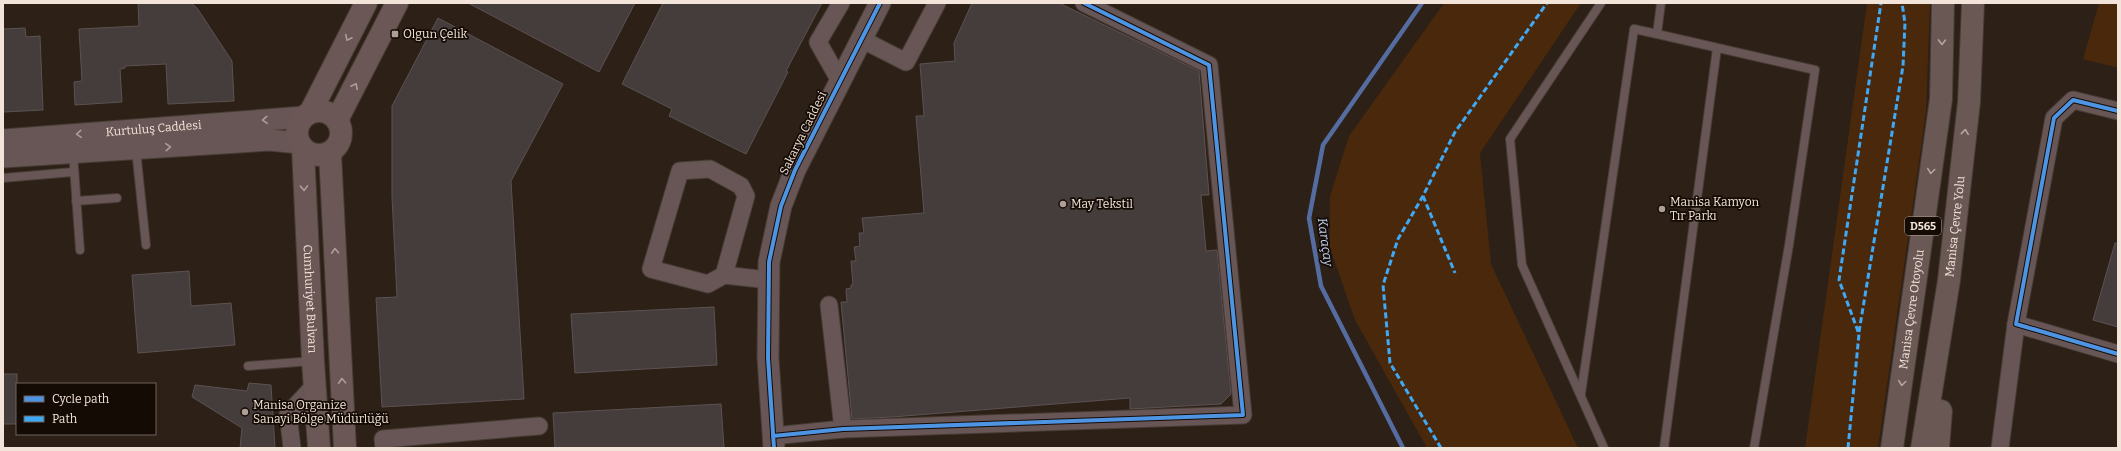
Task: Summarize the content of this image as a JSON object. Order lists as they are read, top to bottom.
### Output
{
  "streets": {
    "highway": ["D565", "Manisa Çevre Yolu", "Manisa Çevre Otoyolu"],
    "main road": ["Cumhuriyet Bulvarı"],
    "street": ["Kurtuluş Caddesi", "Sakarya Caddesi"]
  },
  "crossings": [
    ["Kurtuluş Caddesi", "Cumhuriyet Bulvarı"]
  ],
  "one_way": ["Manisa Çevre Yolu"],
  "water": ["Karaçay"],
  "places": {
    "transit": ["Olgun Çelik"],
    "other": ["May Tekstil", "Manisa Kamyon Tır Parkı", "Manisa Organize Sanayi Bölge Müdürlüğü"]
  },
  "legend": ["Cycle path", "Path"]
}
